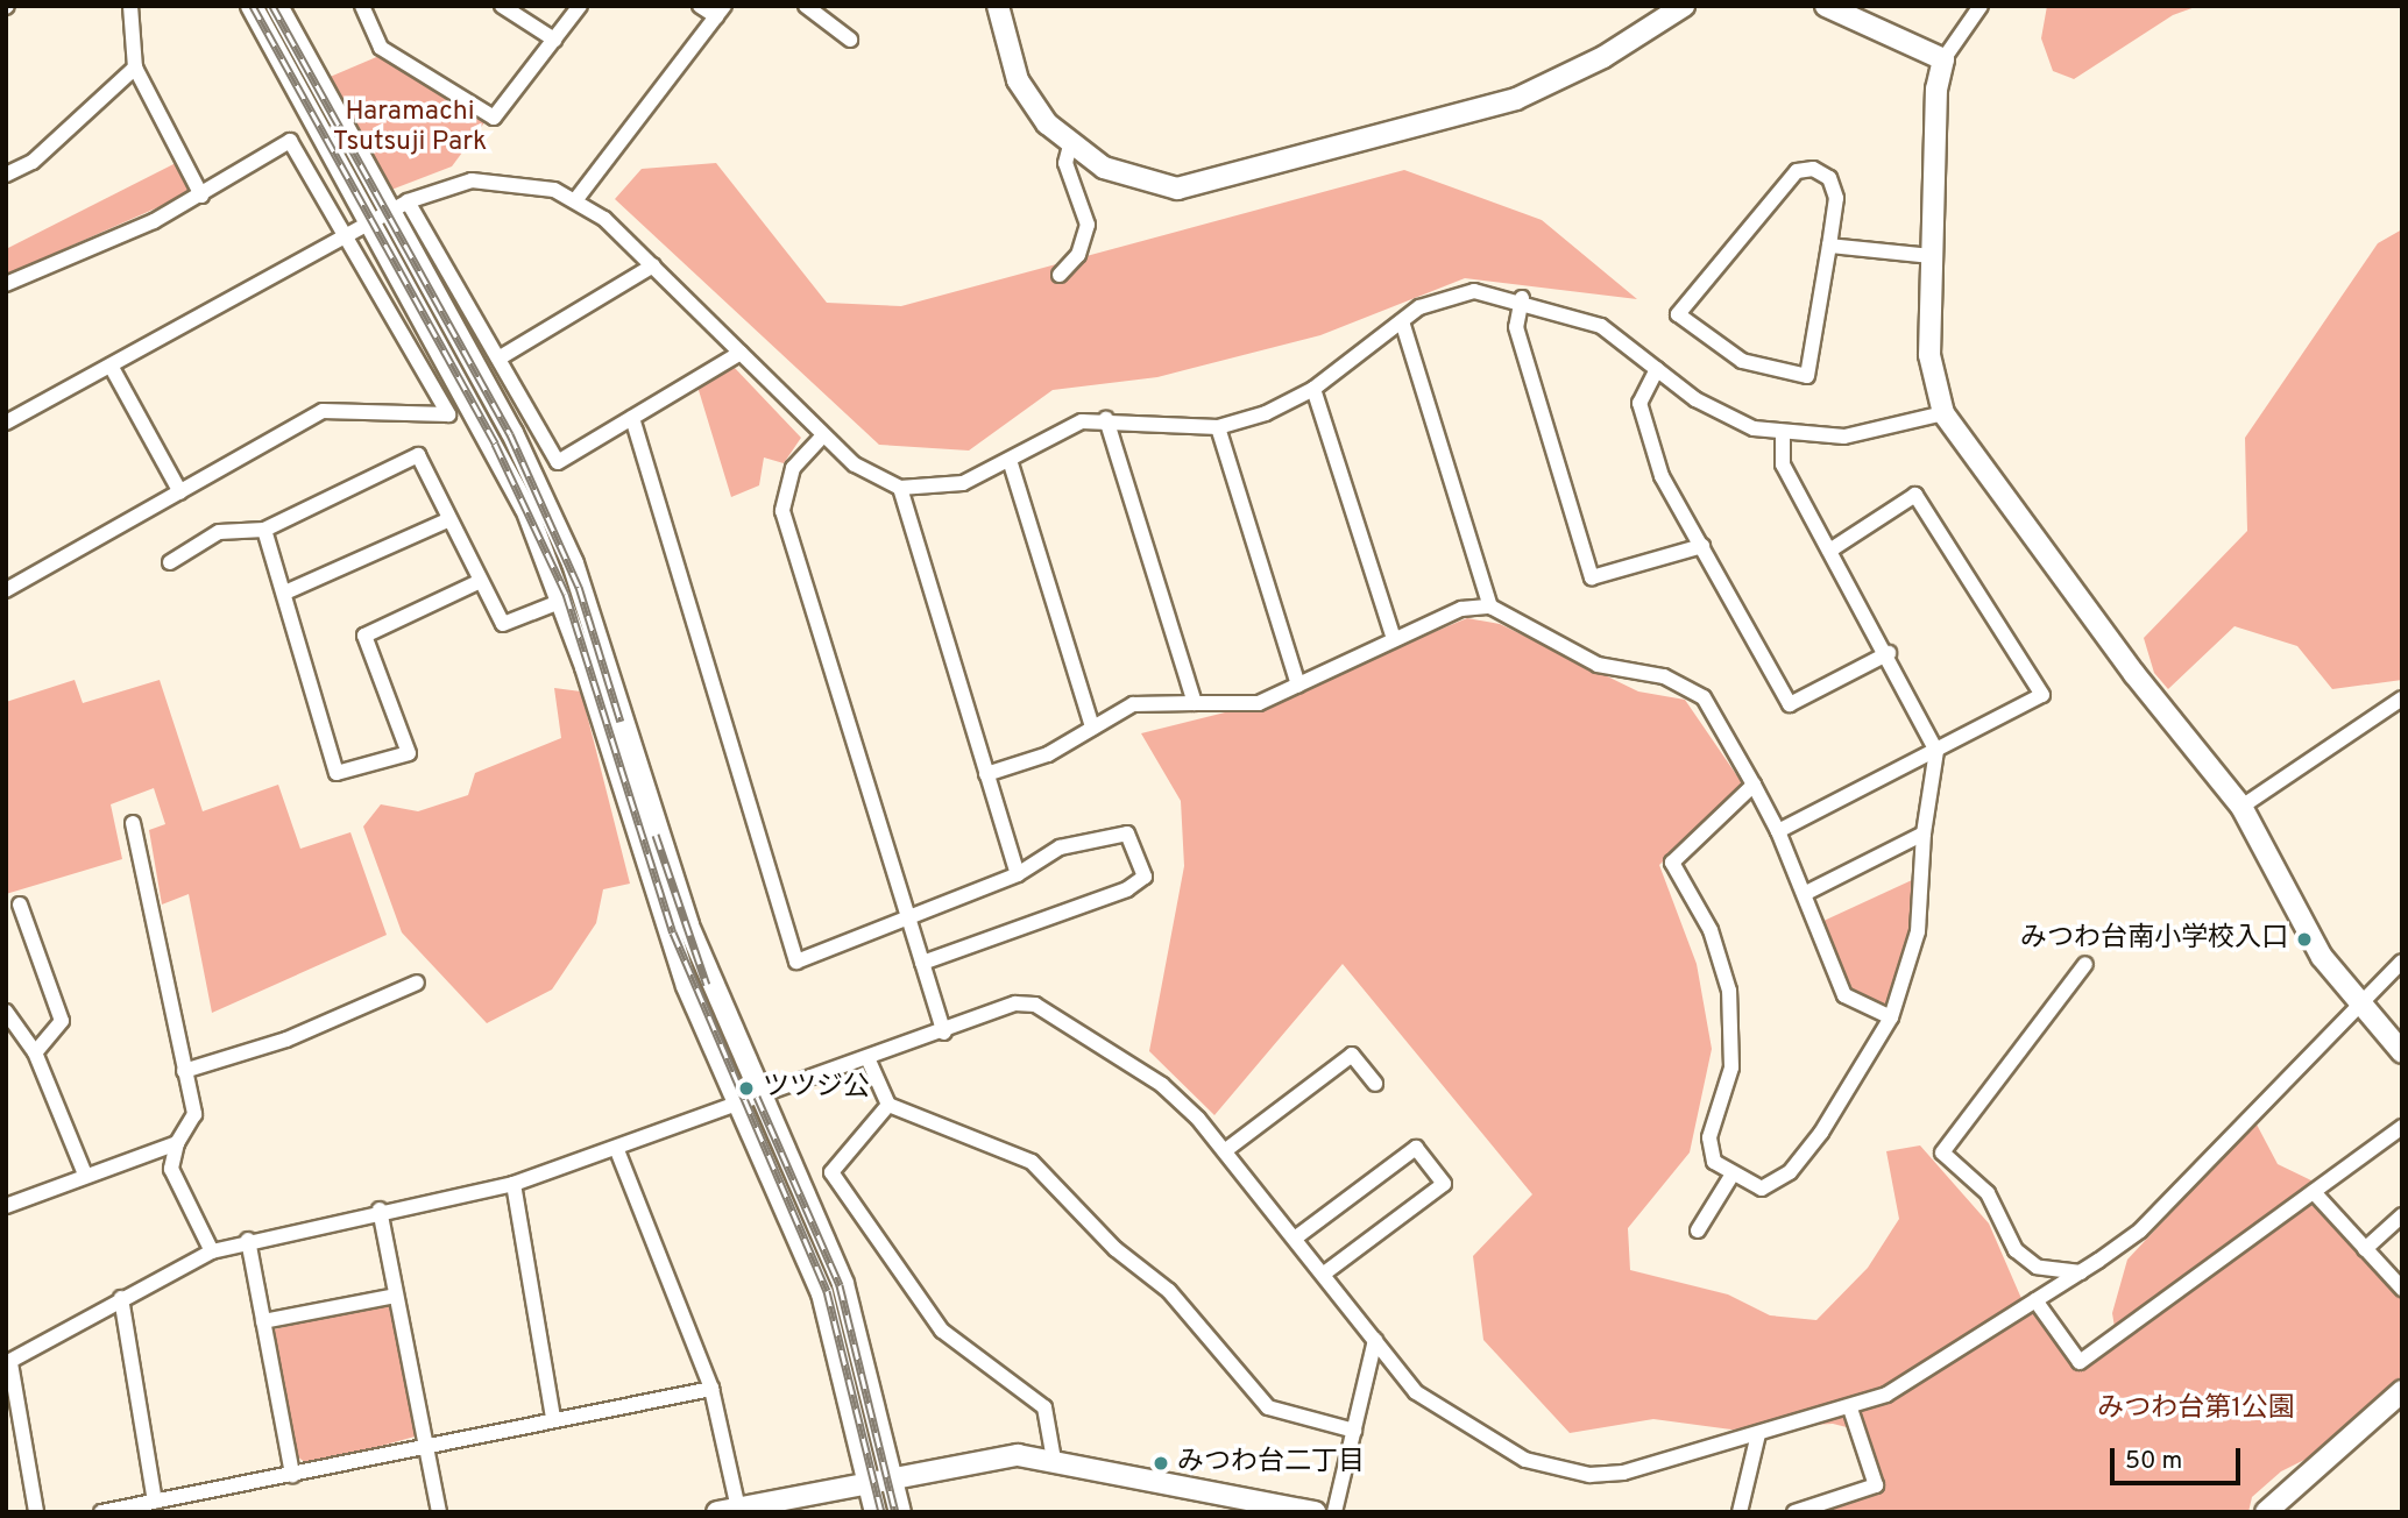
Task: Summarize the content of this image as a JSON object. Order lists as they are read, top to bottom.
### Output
{
  "parks": ["Haramachi Tsutsuji Park", "みつわ台第1公園"],
  "places": ["みつわ台南小学校入口", "ツツジ公", "みつわ台二丁目"],
  "scale_bar": "50 m"
}
